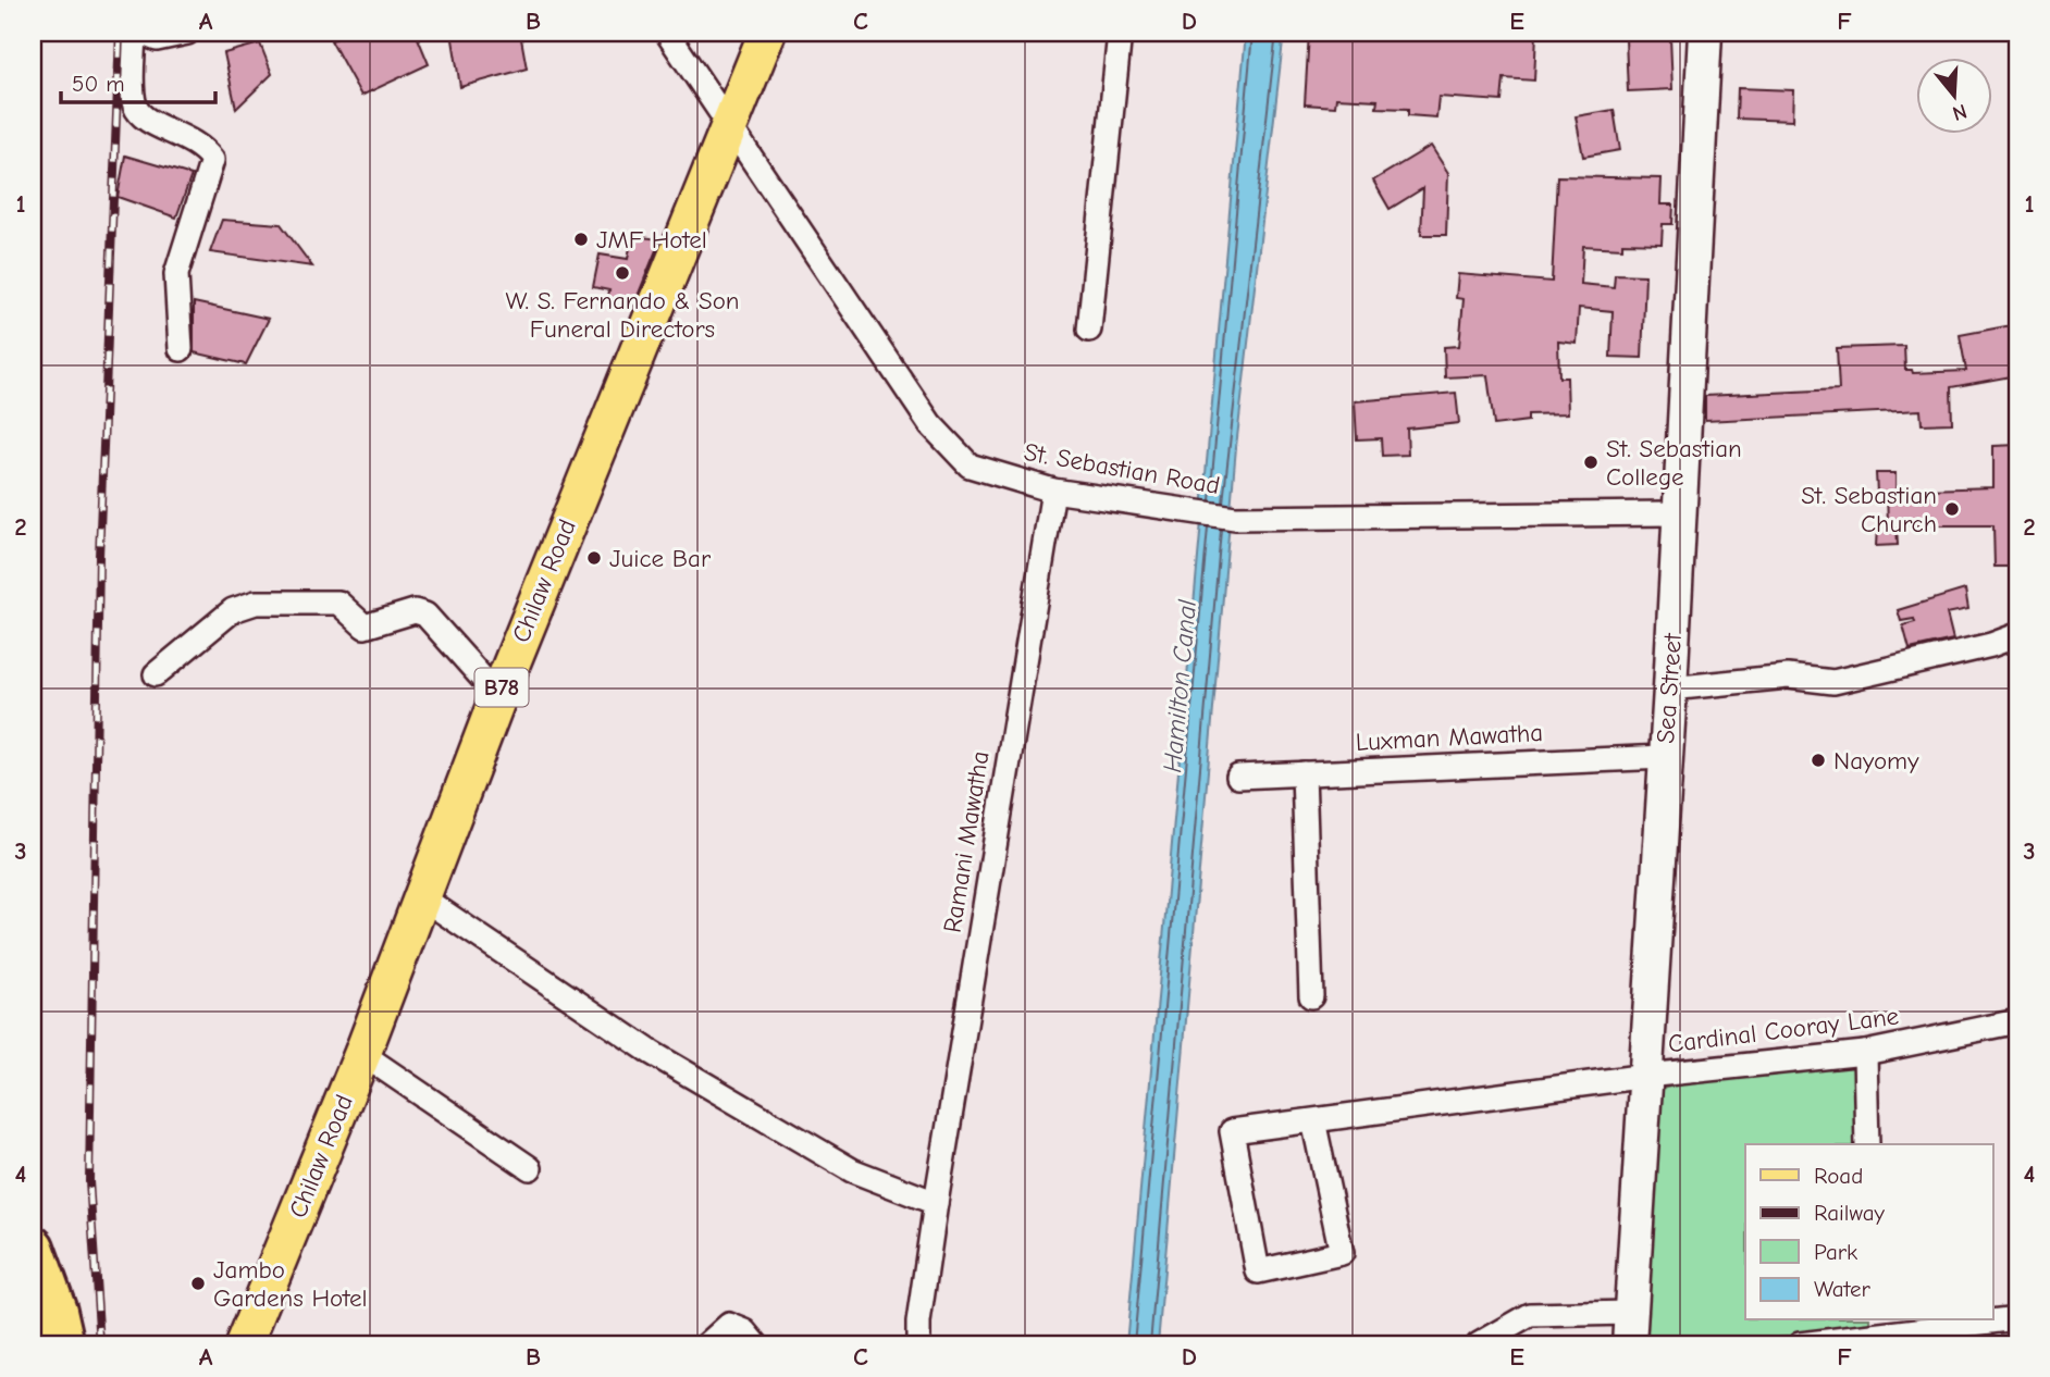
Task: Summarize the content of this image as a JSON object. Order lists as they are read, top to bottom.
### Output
{
  "streets": {
    "main road": ["Chilaw Road", "B78"],
    "street": [
      "St. Sebastian Road",
      "Sea Street",
      "Luxman Mawatha",
      "Ramani Mawatha",
      "Cardinal Cooray Lane"
    ]
  },
  "crossings": [
    ["St. Sebastian Road", "Chilaw Road"],
    ["St. Sebastian Road", "Sea Street"],
    ["St. Sebastian Road", "Ramani Mawatha"],
    ["Sea Street", "Luxman Mawatha"],
    ["Sea Street", "Cardinal Cooray Lane"]
  ],
  "water": ["Hamilton Canal"],
  "places": [
    "JMF Hotel",
    "W. S. Fernando & Son Funeral Directors",
    "St. Sebastian College",
    "St. Sebastian Church",
    "Juice Bar",
    "Nayomy",
    "Jambo Gardens Hotel"
  ],
  "legend": [
    "Road",
    "Railway",
    "Park",
    "Water"
  ],
  "scale_bar": "50 m",
  "north": "bottom",
  "grid": {
    "columns": [
      "A",
      "B",
      "C",
      "D",
      "E",
      "F"
    ],
    "rows": [
      "1",
      "2",
      "3",
      "4"
    ]
  }
}
